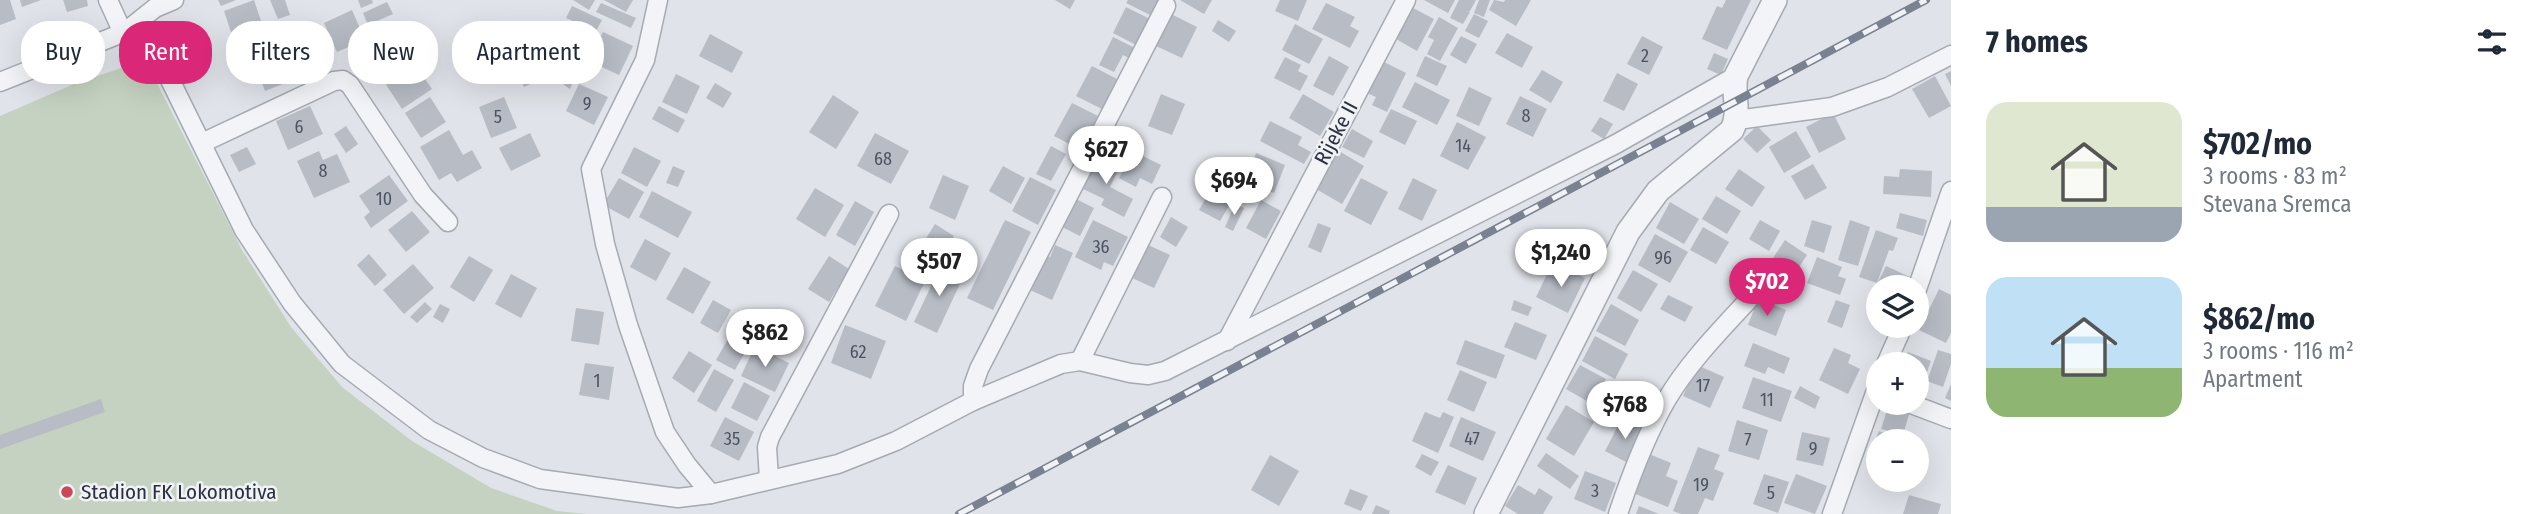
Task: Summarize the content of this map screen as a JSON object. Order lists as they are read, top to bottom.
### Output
{
  "streets": {
    "street": ["Rijeke II"]
  },
  "places": ["Stadion FK Lokomotiva"],
  "house_numbers": [
    "2",
    "9",
    "8",
    "5",
    "6",
    "14",
    "68",
    "8",
    "10",
    "36",
    "96",
    "62",
    "1",
    "17",
    "11",
    "35",
    "47",
    "7",
    "9",
    "19",
    "3",
    "5"
  ],
  "page": {
    "heading": "7 homes",
    "chip": [
      "Buy",
      "Rent",
      "Filters",
      "New",
      "Apartment"
    ],
    "list": [
      {
        "name": "$702/mo",
        "note": "3 rooms · 83 m² · Stevana Sremca"
      },
      {
        "name": "$862/mo",
        "note": "3 rooms · 116 m² · Apartment"
      }
    ],
    "price": [
      "$627",
      "$694",
      "$1,240",
      "$507",
      "$702",
      "$862",
      "$768"
    ],
    "map_buttons": ["+", "−"]
  }
}
